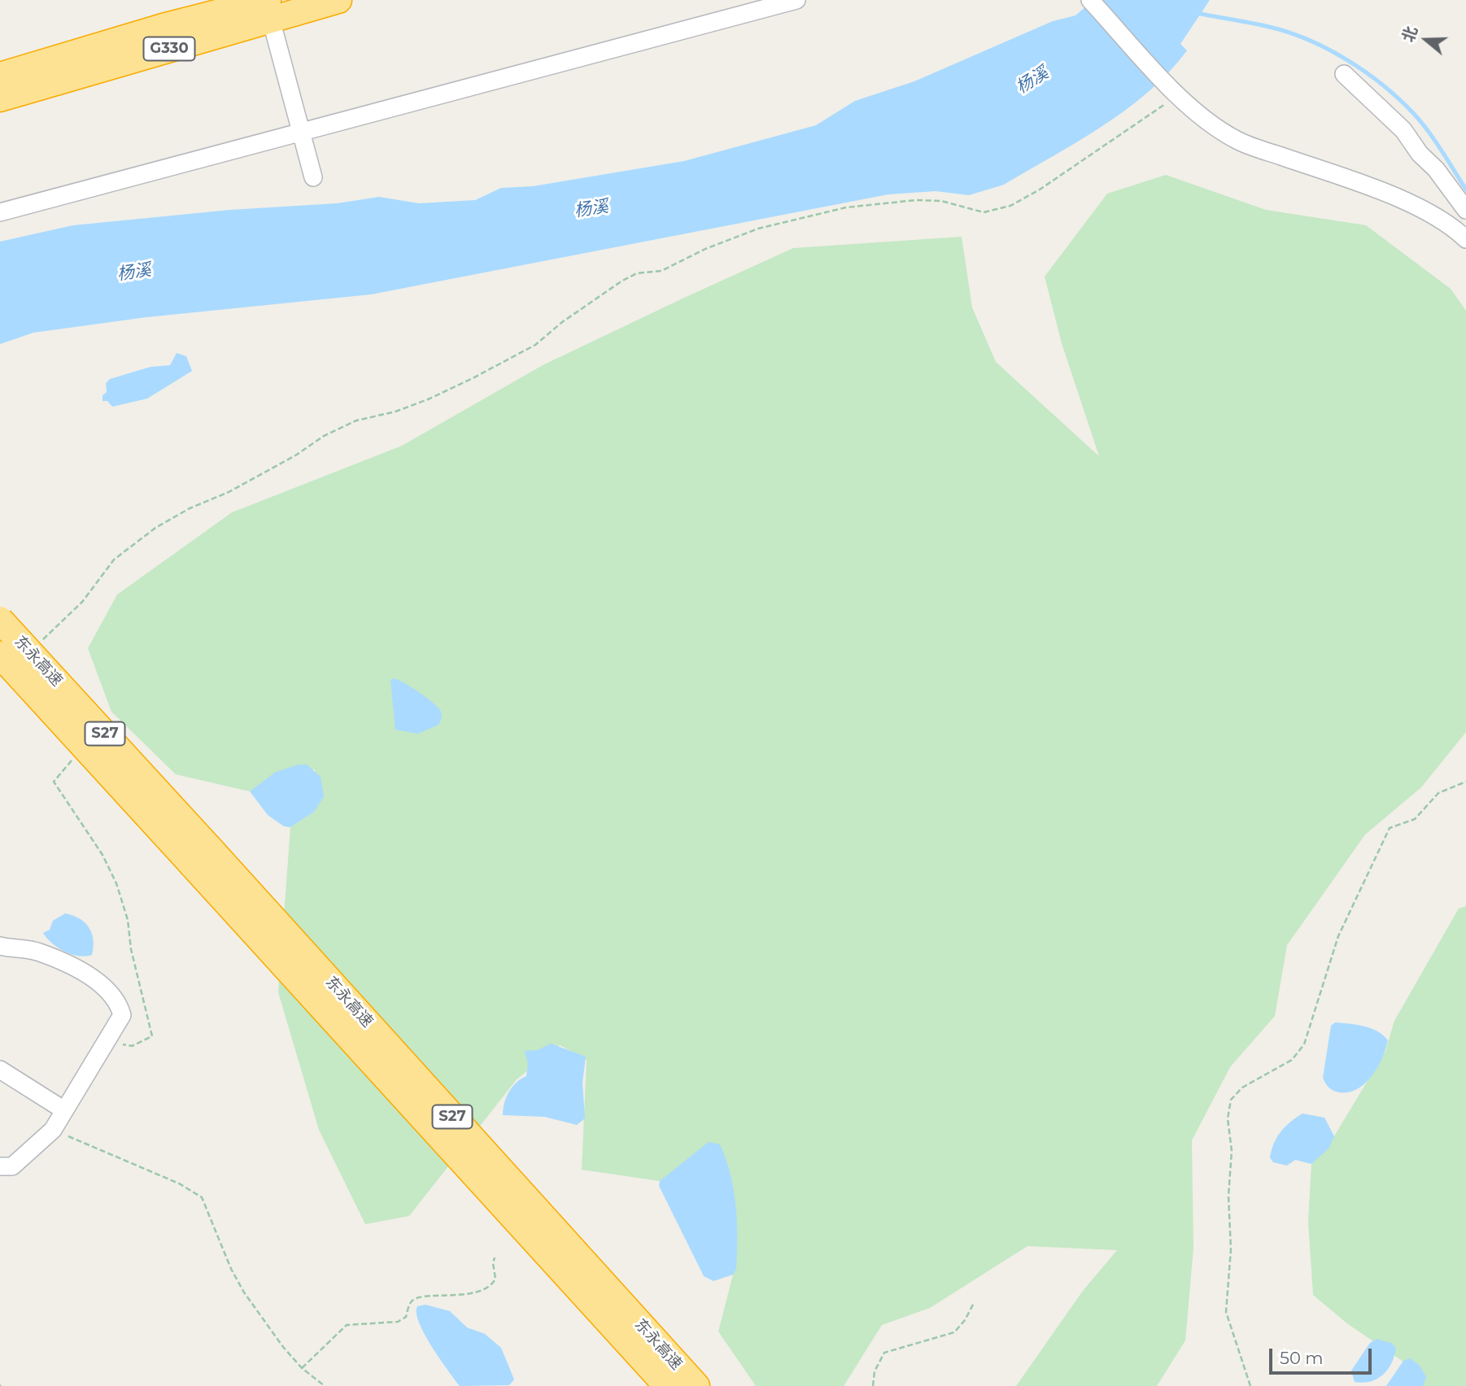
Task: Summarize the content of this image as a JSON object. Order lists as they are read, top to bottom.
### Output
{
  "streets": {
    "highway": ["G330", "东永高速", "S27"]
  },
  "water": ["杨溪"],
  "scale_bar": "50 m",
  "north": "left"
}
